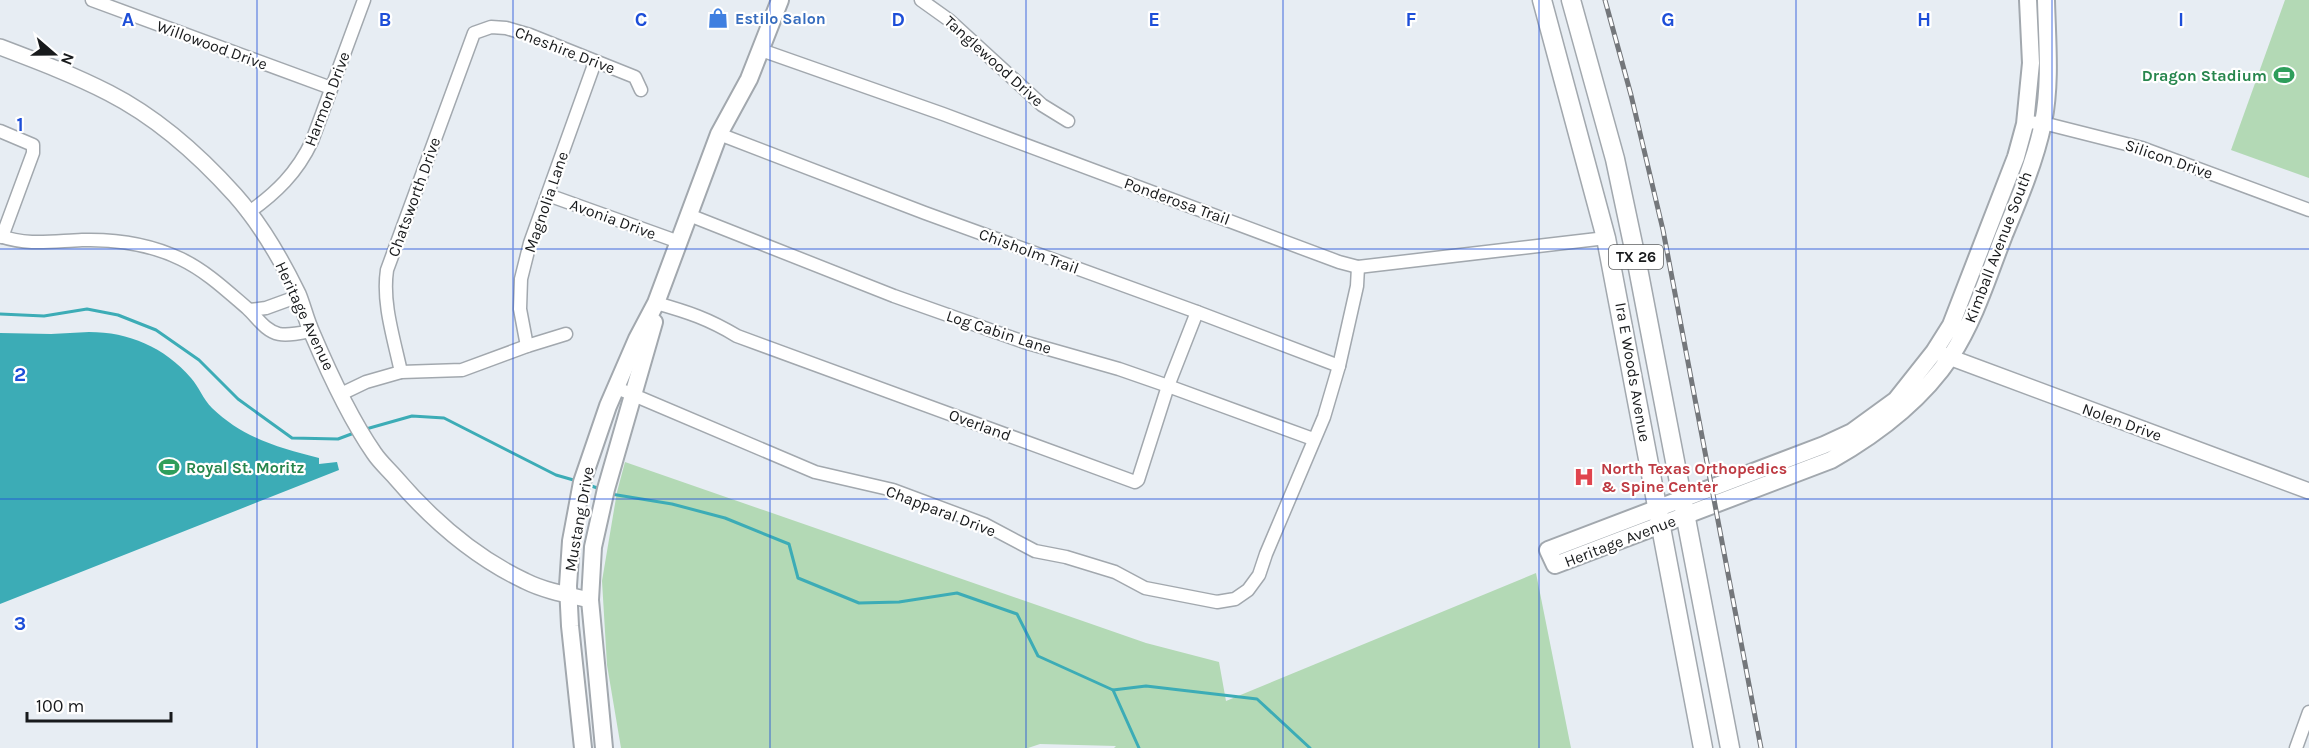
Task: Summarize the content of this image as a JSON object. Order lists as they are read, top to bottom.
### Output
{
  "streets": {
    "main road": [
      "Kimball Avenue South",
      "TX 26",
      "Heritage Avenue",
      "Ira E Woods Avenue",
      "Mustang Drive"
    ],
    "street": [
      "Willowood Drive",
      "Cheshire Drive",
      "Tanglewood Drive",
      "Harmon Drive",
      "Silicon Drive",
      "Chatsworth Drive",
      "Ponderosa Trail",
      "Magnolia Lane",
      "Avonia Drive",
      "Chisholm Trail",
      "Log Cabin Lane",
      "Nolen Drive",
      "Overland",
      "Chapparal Drive"
    ]
  },
  "crossings": [
    ["Willowood Drive", "Harmon Drive"],
    ["Cheshire Drive", "Chatsworth Drive"],
    ["Cheshire Drive", "Magnolia Lane"],
    ["Harmon Drive", "Heritage Avenue"],
    ["Silicon Drive", "Kimball Avenue South"],
    ["Ponderosa Trail", "Ira E Woods Avenue"],
    ["Ponderosa Trail", "Chapparal Drive"],
    ["Ponderosa Trail", "Mustang Drive"],
    ["Magnolia Lane", "Avonia Drive"],
    ["Avonia Drive", "Mustang Drive"],
    ["Kimball Avenue South", "Heritage Avenue"],
    ["Kimball Avenue South", "Ira E Woods Avenue"],
    ["Kimball Avenue South", "Nolen Drive"],
    ["Chisholm Trail", "Overland"],
    ["Chisholm Trail", "Chapparal Drive"],
    ["Chisholm Trail", "Mustang Drive"],
    ["Heritage Avenue", "Ira E Woods Avenue"],
    ["Heritage Avenue", "Mustang Drive"],
    ["Log Cabin Lane", "Overland"],
    ["Log Cabin Lane", "Chapparal Drive"],
    ["Log Cabin Lane", "Mustang Drive"],
    ["Overland", "Mustang Drive"],
    ["Chapparal Drive", "Mustang Drive"]
  ],
  "places": {
    "shop": ["Estilo Salon"],
    "sports": ["Dragon Stadium", "Royal St. Moritz"],
    "hospital": ["North Texas Orthopedics & Spine Center"]
  },
  "scale_bar": "100 m",
  "north": "right",
  "grid": {
    "columns": [
      "A",
      "B",
      "C",
      "D",
      "E",
      "F",
      "G",
      "H",
      "I"
    ],
    "rows": ["1", "2", "3"]
  }
}
